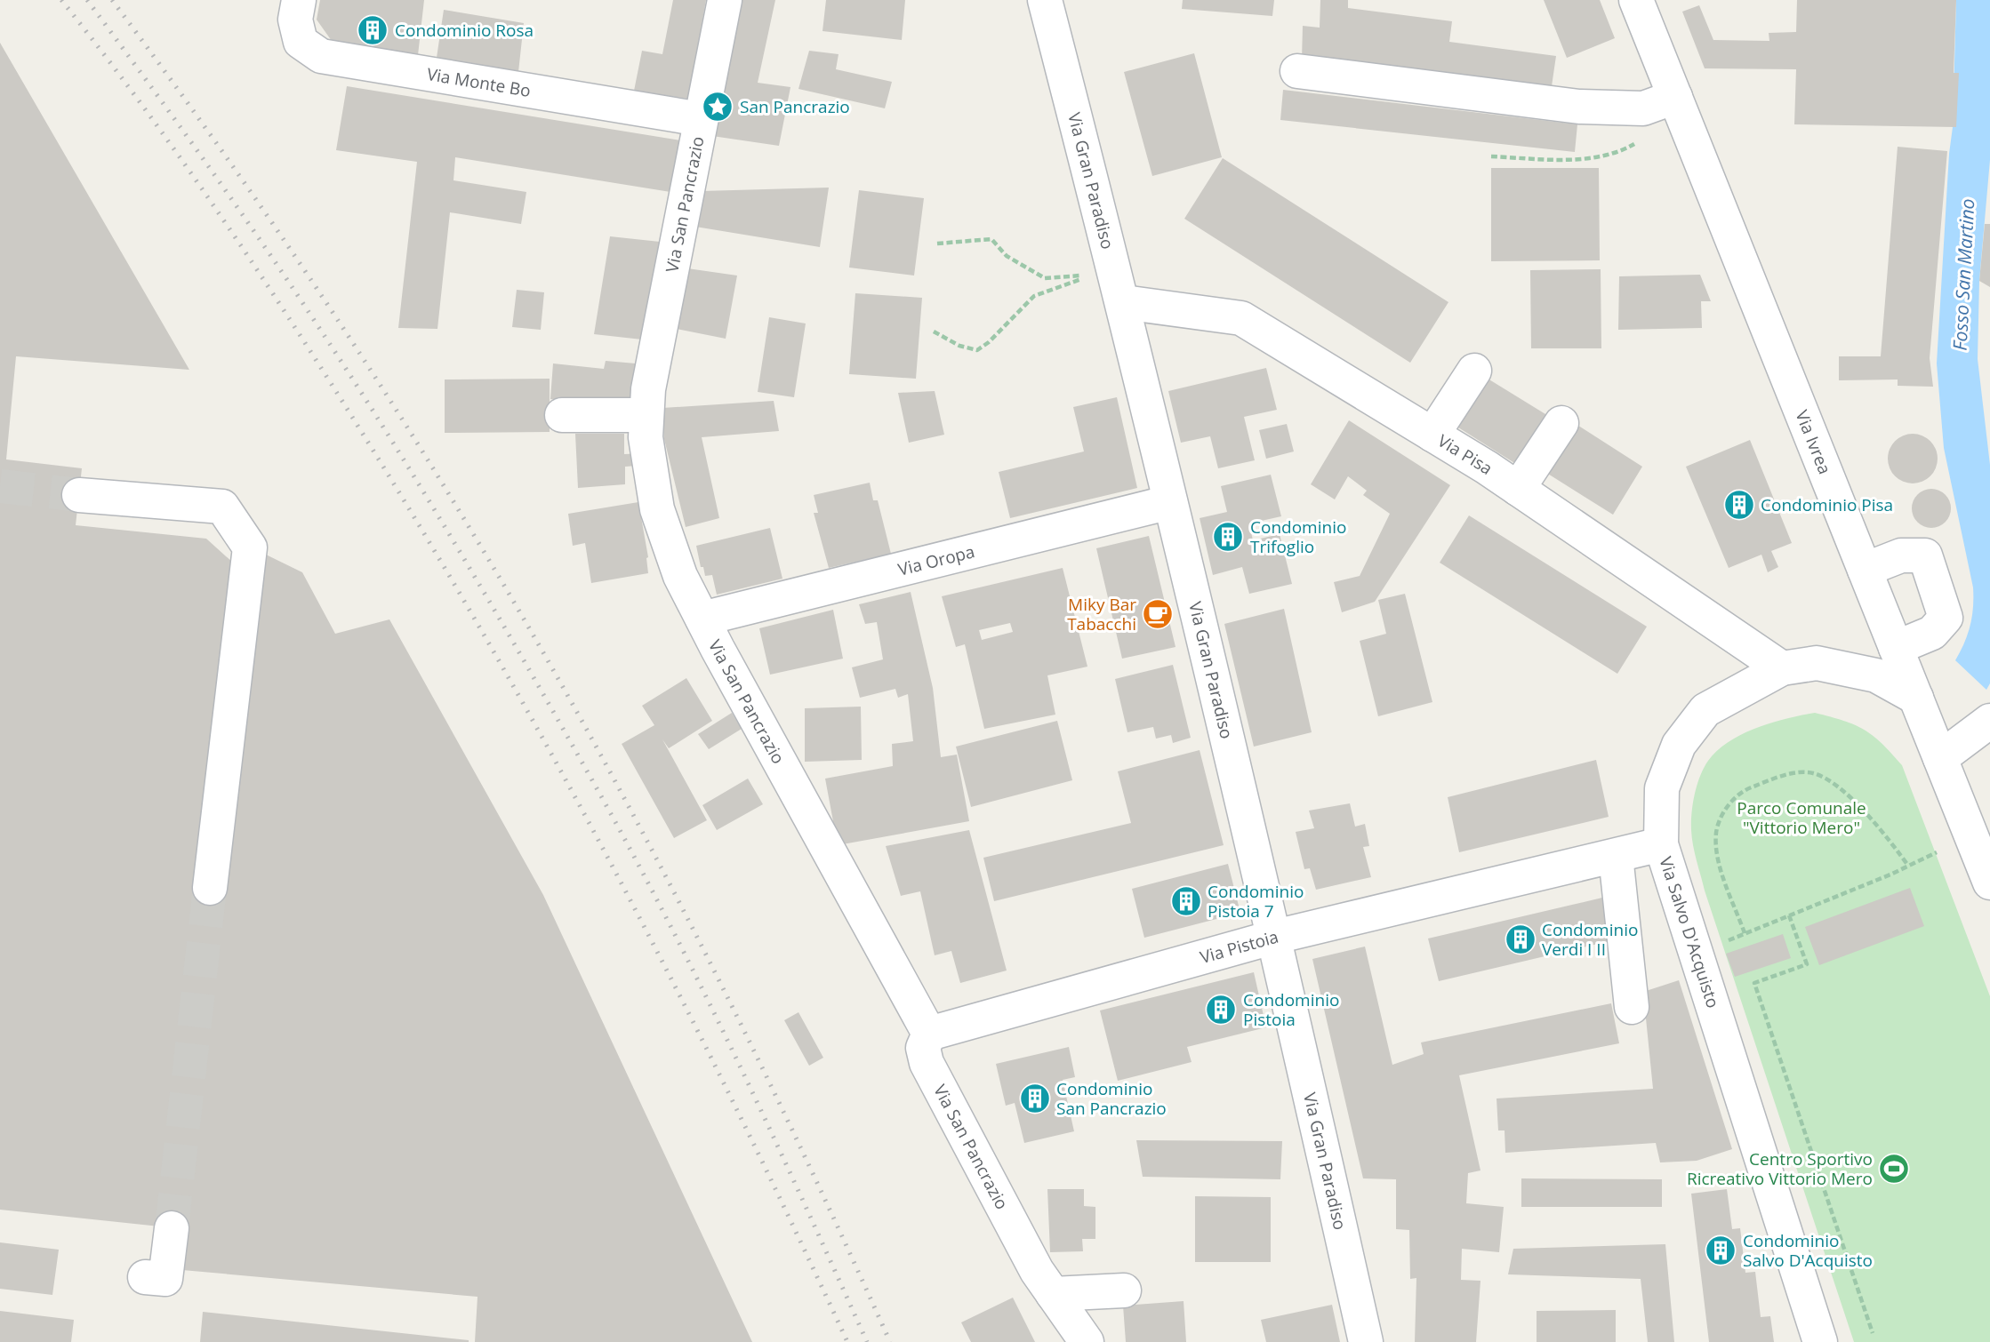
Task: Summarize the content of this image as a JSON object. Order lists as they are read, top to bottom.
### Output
{
  "streets": {
    "street": [
      "Via Monte Bo",
      "Via Gran Paradiso",
      "Via San Pancrazio",
      "Via Ivrea",
      "Via Pisa",
      "Via Oropa",
      "Via Salvo D'Acquisto",
      "Via Pistoia"
    ]
  },
  "crossings": [
    ["Via Monte Bo", "Via San Pancrazio"],
    ["Via Gran Paradiso", "Via Pisa"],
    ["Via Gran Paradiso", "Via Oropa"],
    ["Via Gran Paradiso", "Via Pistoia"],
    ["Via San Pancrazio", "Via Oropa"],
    ["Via San Pancrazio", "Via Pistoia"],
    ["Via Ivrea", "Via Salvo D'Acquisto"],
    ["Via Pisa", "Via Salvo D'Acquisto"],
    ["Via Salvo D'Acquisto", "Via Pistoia"]
  ],
  "water": ["Fosso San Martino"],
  "parks": ["Parco Comunale \"Vittorio Mero\""],
  "places": {
    "building": [
      "Condominio Rosa",
      "Condominio Pisa",
      "Condominio Trifoglio",
      "Condominio Pistoia 7",
      "Condominio Verdi I II",
      "Condominio Pistoia",
      "Condominio San Pancrazio",
      "Condominio Salvo D'Acquisto"
    ],
    "place": ["San Pancrazio"],
    "cafe": ["Miky Bar Tabacchi"],
    "sports": ["Centro Sportivo Ricreativo Vittorio Mero"]
  }
}
